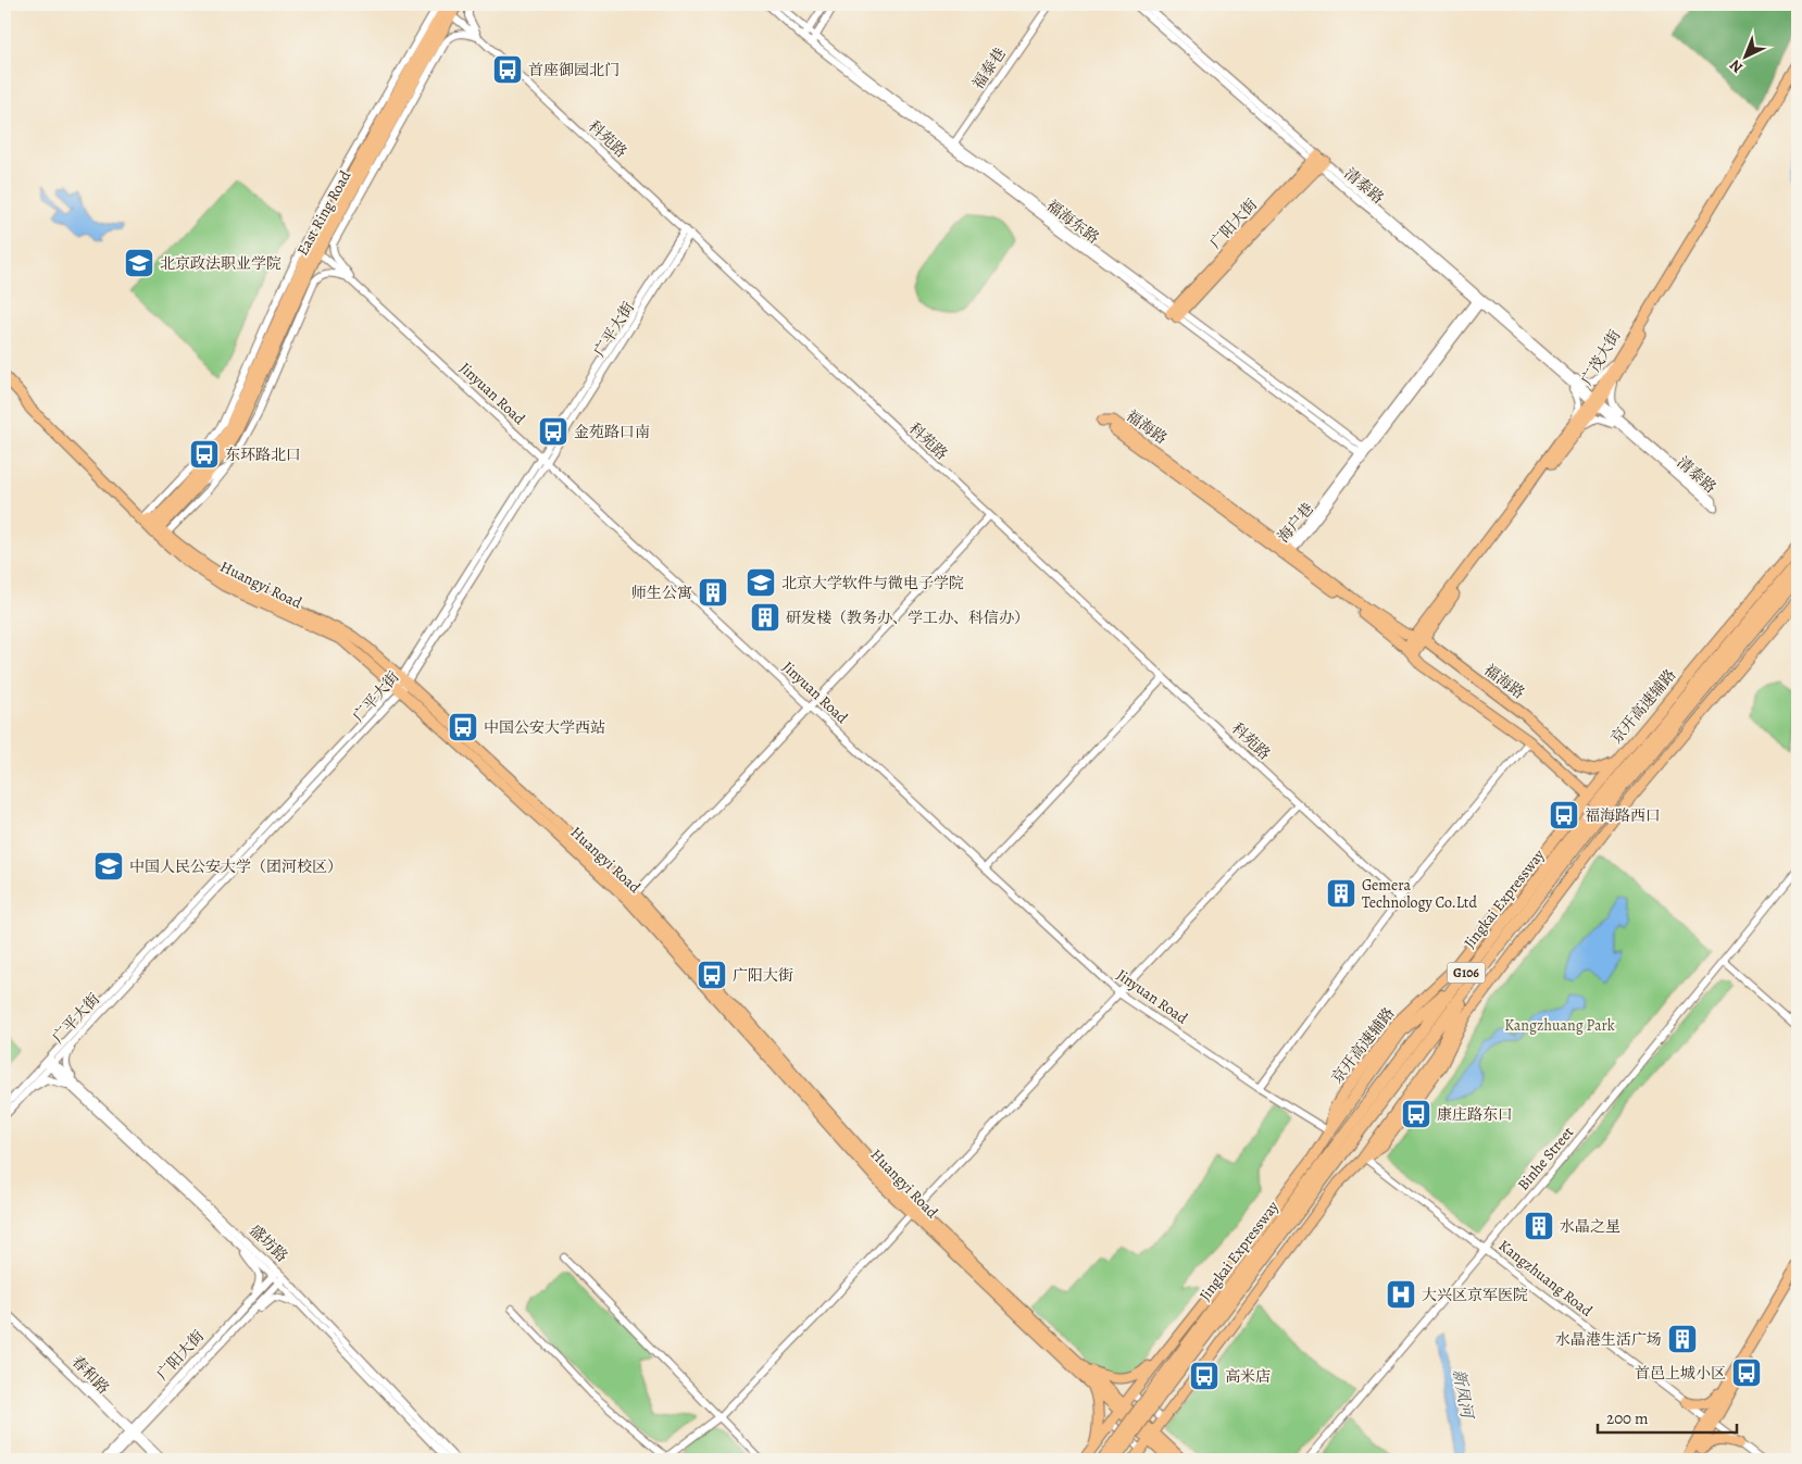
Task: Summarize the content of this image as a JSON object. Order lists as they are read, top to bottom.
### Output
{
  "streets": {
    "highway": ["Jingkai Expressway", "G106"],
    "main road": [
      "East Ring Road",
      "广阳大街",
      "广茂大街",
      "福海路",
      "Huangyi Road",
      "京开高速辅路"
    ],
    "street": [
      "福泰巷",
      "科苑路",
      "清泰路",
      "福海东路",
      "广平大街",
      "Jinyuan Road",
      "海户巷",
      "Binhe Street",
      "盛坊路",
      "Kangzhuang Road",
      "春和路"
    ]
  },
  "crossings": [
    ["福泰巷", "福海东路"],
    ["科苑路", "East Ring Road"],
    ["科苑路", "广平大街"],
    ["清泰路", "广阳大街"],
    ["清泰路", "广茂大街"],
    ["清泰路", "海户巷"],
    ["East Ring Road", "Jinyuan Road"],
    ["East Ring Road", "Huangyi Road"],
    ["福海东路", "广阳大街"],
    ["福海东路", "海户巷"],
    ["广阳大街", "盛坊路"],
    ["广阳大街", "春和路"],
    ["广平大街", "Jinyuan Road"],
    ["广平大街", "Huangyi Road"],
    ["广平大街", "盛坊路"],
    ["广茂大街", "福海路"],
    ["Jinyuan Road", "京开高速辅路"],
    ["福海路", "海户巷"],
    ["福海路", "京开高速辅路"],
    ["Huangyi Road", "京开高速辅路"],
    ["Binhe Street", "Kangzhuang Road"]
  ],
  "water": ["新凤河"],
  "parks": ["Kangzhuang Park"],
  "places": {
    "bus stop": [
      "首座御园北门",
      "金苑路口南",
      "东环路北口",
      "中国公安大学西站",
      "福海路西口",
      "广阳大街",
      "康庄路东口",
      "首邑上城小区",
      "高米店"
    ],
    "school or university": ["北京政法职业学院", "北京大学软件与微电子学院", "中国人民公安大学（团河校区）"],
    "building": [
      "师生公寓",
      "研发楼（教务办、学工办、科信办）",
      "Gemera Technology Co.Ltd",
      "水晶之星",
      "水晶港生活广场"
    ],
    "hospital": ["大兴区京军医院"]
  },
  "scale_bar": "200 m",
  "north": "bottom left"
}
